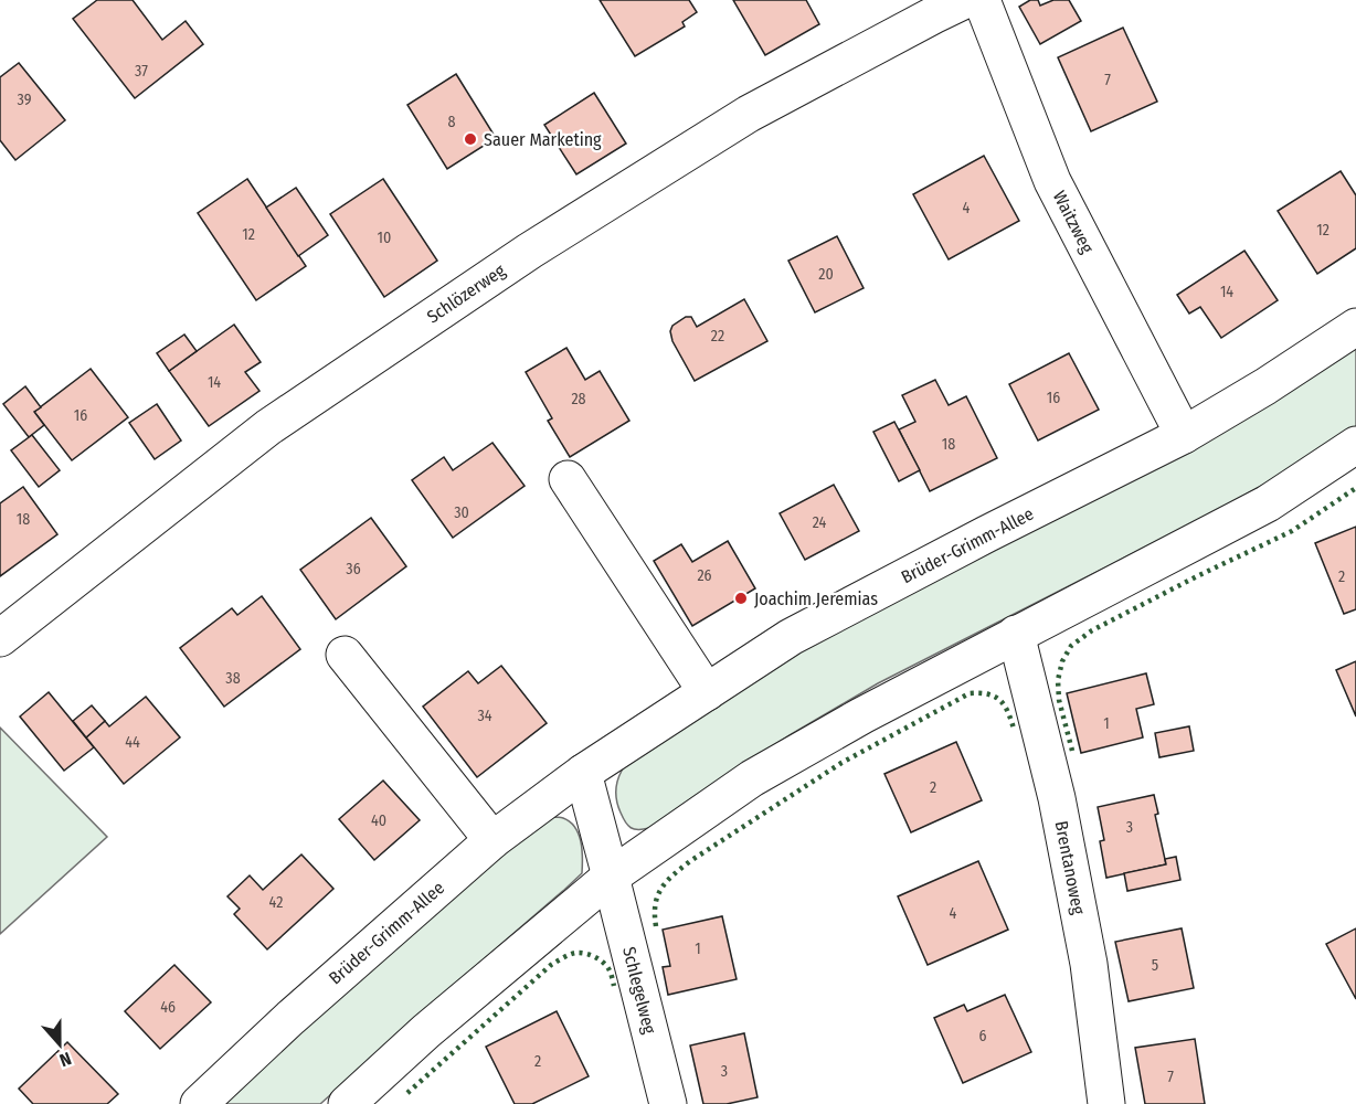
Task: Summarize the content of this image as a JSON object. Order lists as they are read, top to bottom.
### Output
{
  "streets": {
    "street": [
      "Waitzweg",
      "Schlözerweg",
      "Brüder-Grimm-Allee",
      "Brentanoweg",
      "Schlegelweg"
    ]
  },
  "crossings": [
    ["Waitzweg", "Brüder-Grimm-Allee"]
  ],
  "places": ["Sauer Marketing", "Joachim Jeremias"],
  "house_numbers": [
    "37",
    "7",
    "39",
    "8",
    "4",
    "12",
    "12",
    "10",
    "20",
    "14",
    "22",
    "14",
    "16",
    "28",
    "16",
    "18",
    "30",
    "18",
    "24",
    "36",
    "26",
    "2",
    "38",
    "34",
    "1",
    "44",
    "2",
    "40",
    "3",
    "42",
    "4",
    "1",
    "5",
    "46",
    "6",
    "2",
    "3",
    "7"
  ],
  "north": "bottom"
}
